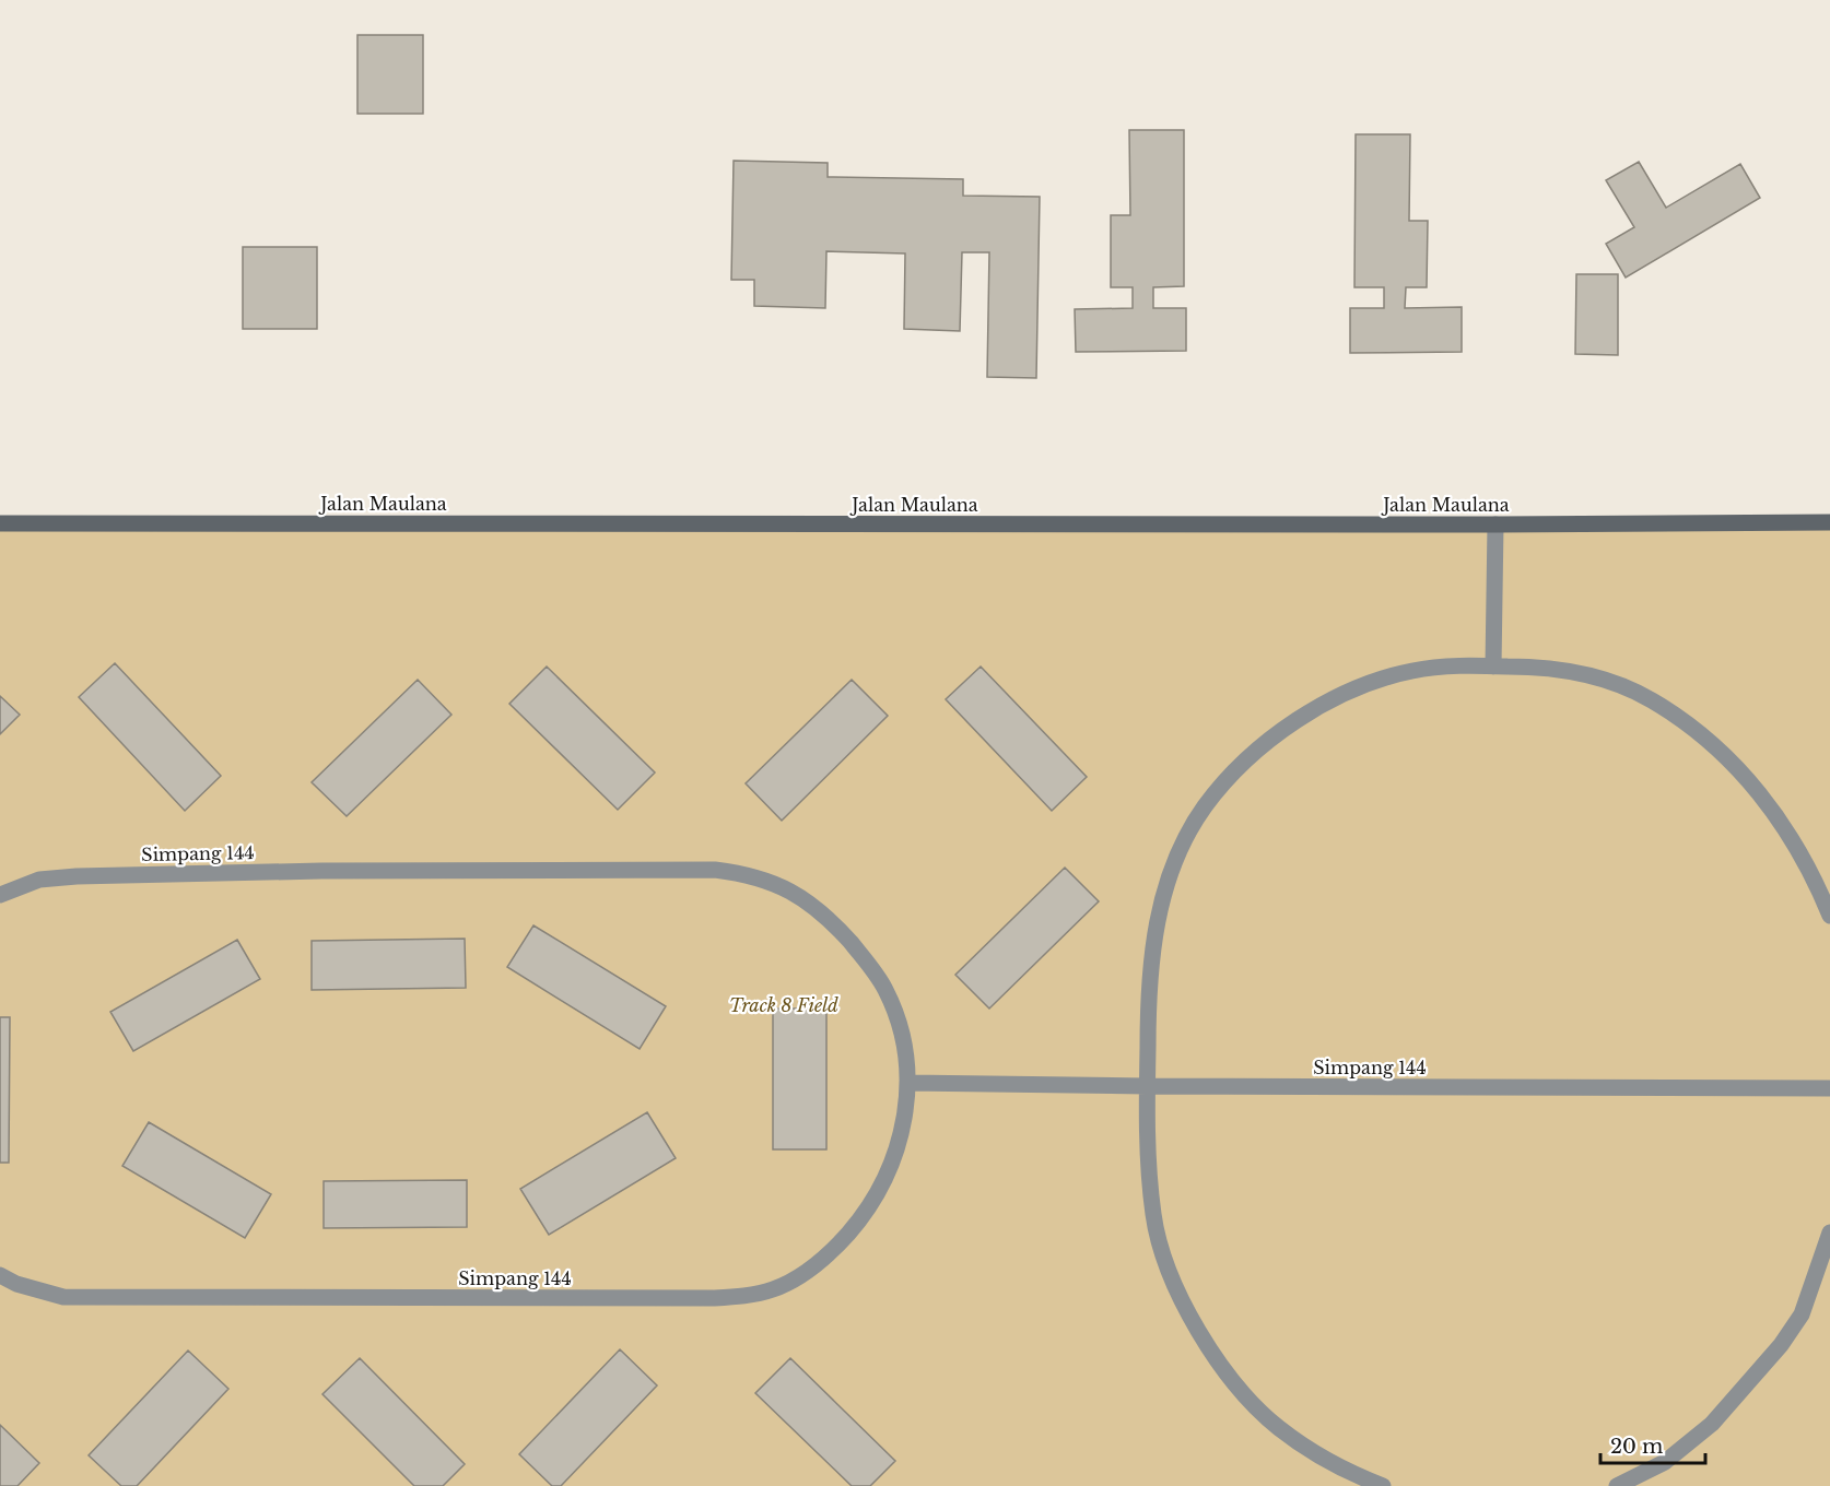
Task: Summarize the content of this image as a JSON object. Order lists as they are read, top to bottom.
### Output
{
  "streets": {
    "main road": ["Jalan Maulana"],
    "street": ["Simpang 144"]
  },
  "parks": ["Track 8 Field"],
  "scale_bar": "20 m"
}
